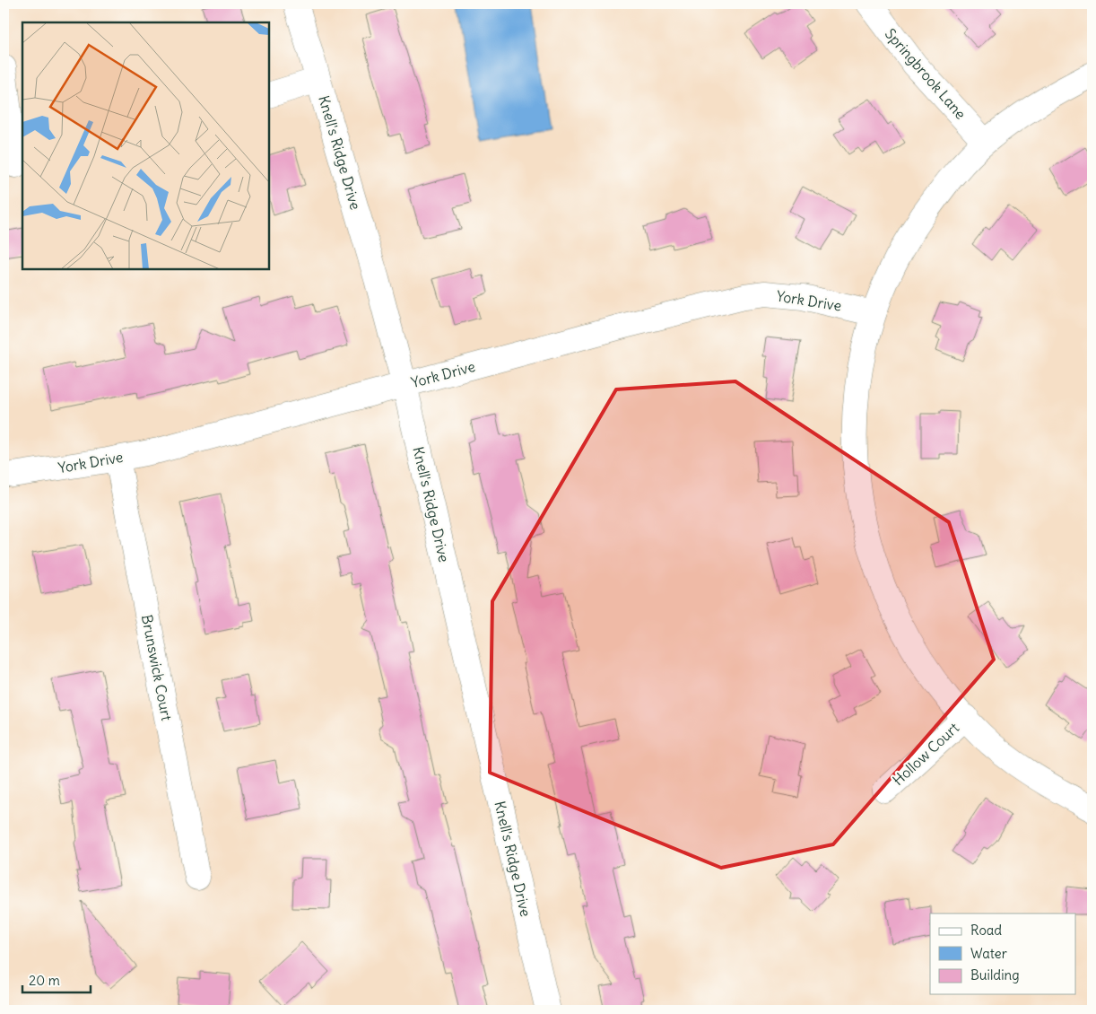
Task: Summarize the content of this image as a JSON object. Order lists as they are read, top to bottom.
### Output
{
  "streets": {
    "street": [
      "Springbrook Lane",
      "Knell's Ridge Drive",
      "York Drive",
      "Brunswick Court",
      "Hollow Court"
    ]
  },
  "crossings": [
    ["Knell's Ridge Drive", "York Drive"],
    ["York Drive", "Brunswick Court"]
  ],
  "legend": ["Road", "Water", "Building"],
  "scale_bar": "20 m"
}
